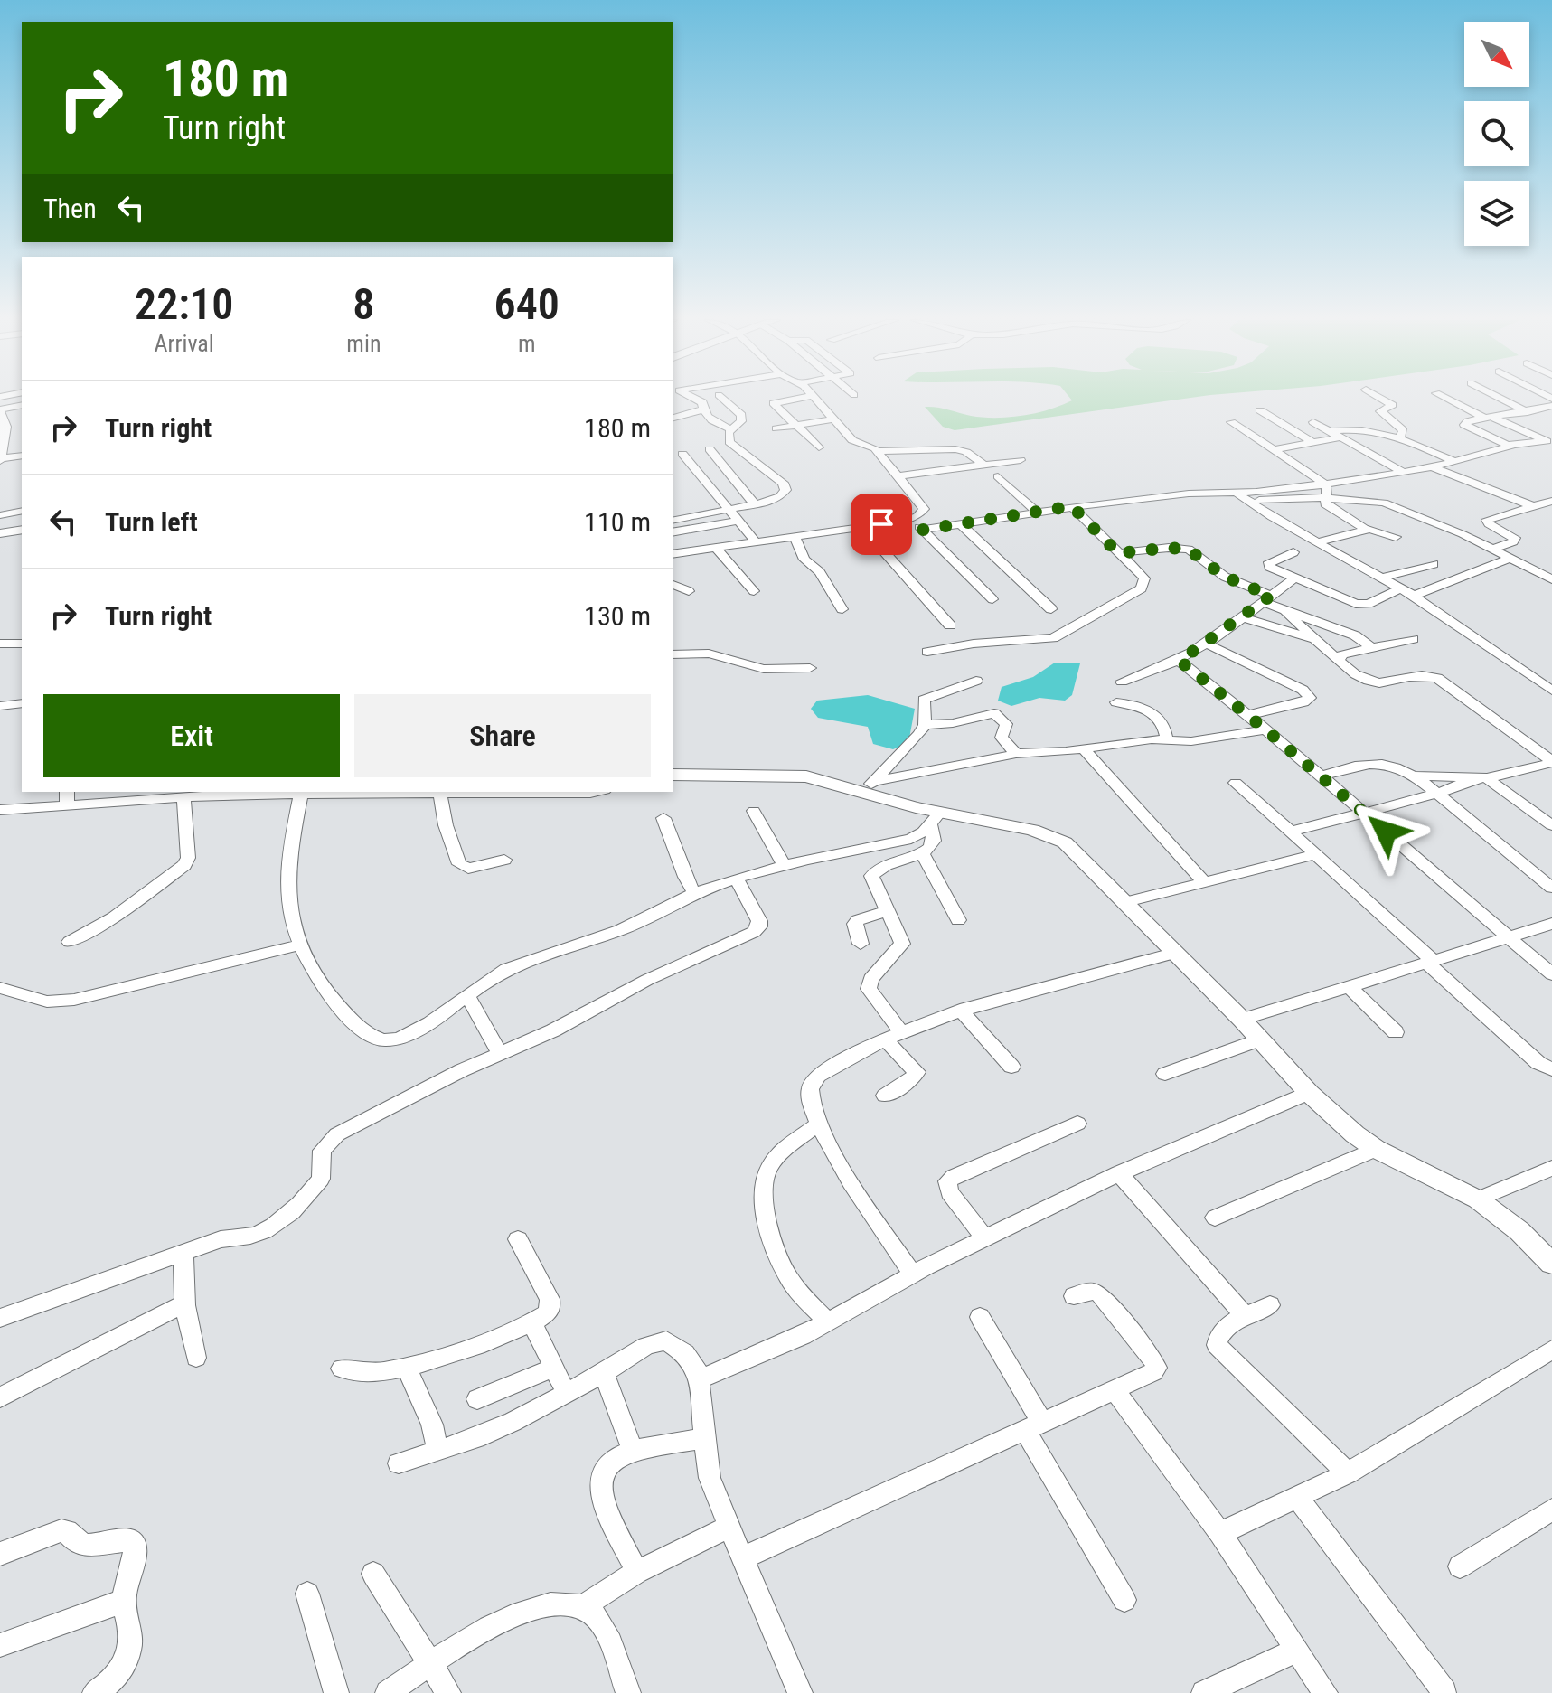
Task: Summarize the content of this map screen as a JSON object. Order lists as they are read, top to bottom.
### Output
{
  "north": "bottom right",
  "page": {
    "turn": ["180 m", "Turn right"],
    "then": "Then",
    "eta": [
      "22:10",
      "Arrival",
      "8",
      "min",
      "640",
      "m"
    ],
    "list": [
      {
        "name": "Turn right",
        "value": "180 m"
      },
      {
        "name": "Turn left",
        "value": "110 m"
      },
      {
        "name": "Turn right",
        "value": "130 m"
      }
    ],
    "buttons": ["Exit", "Share"]
  }
}
